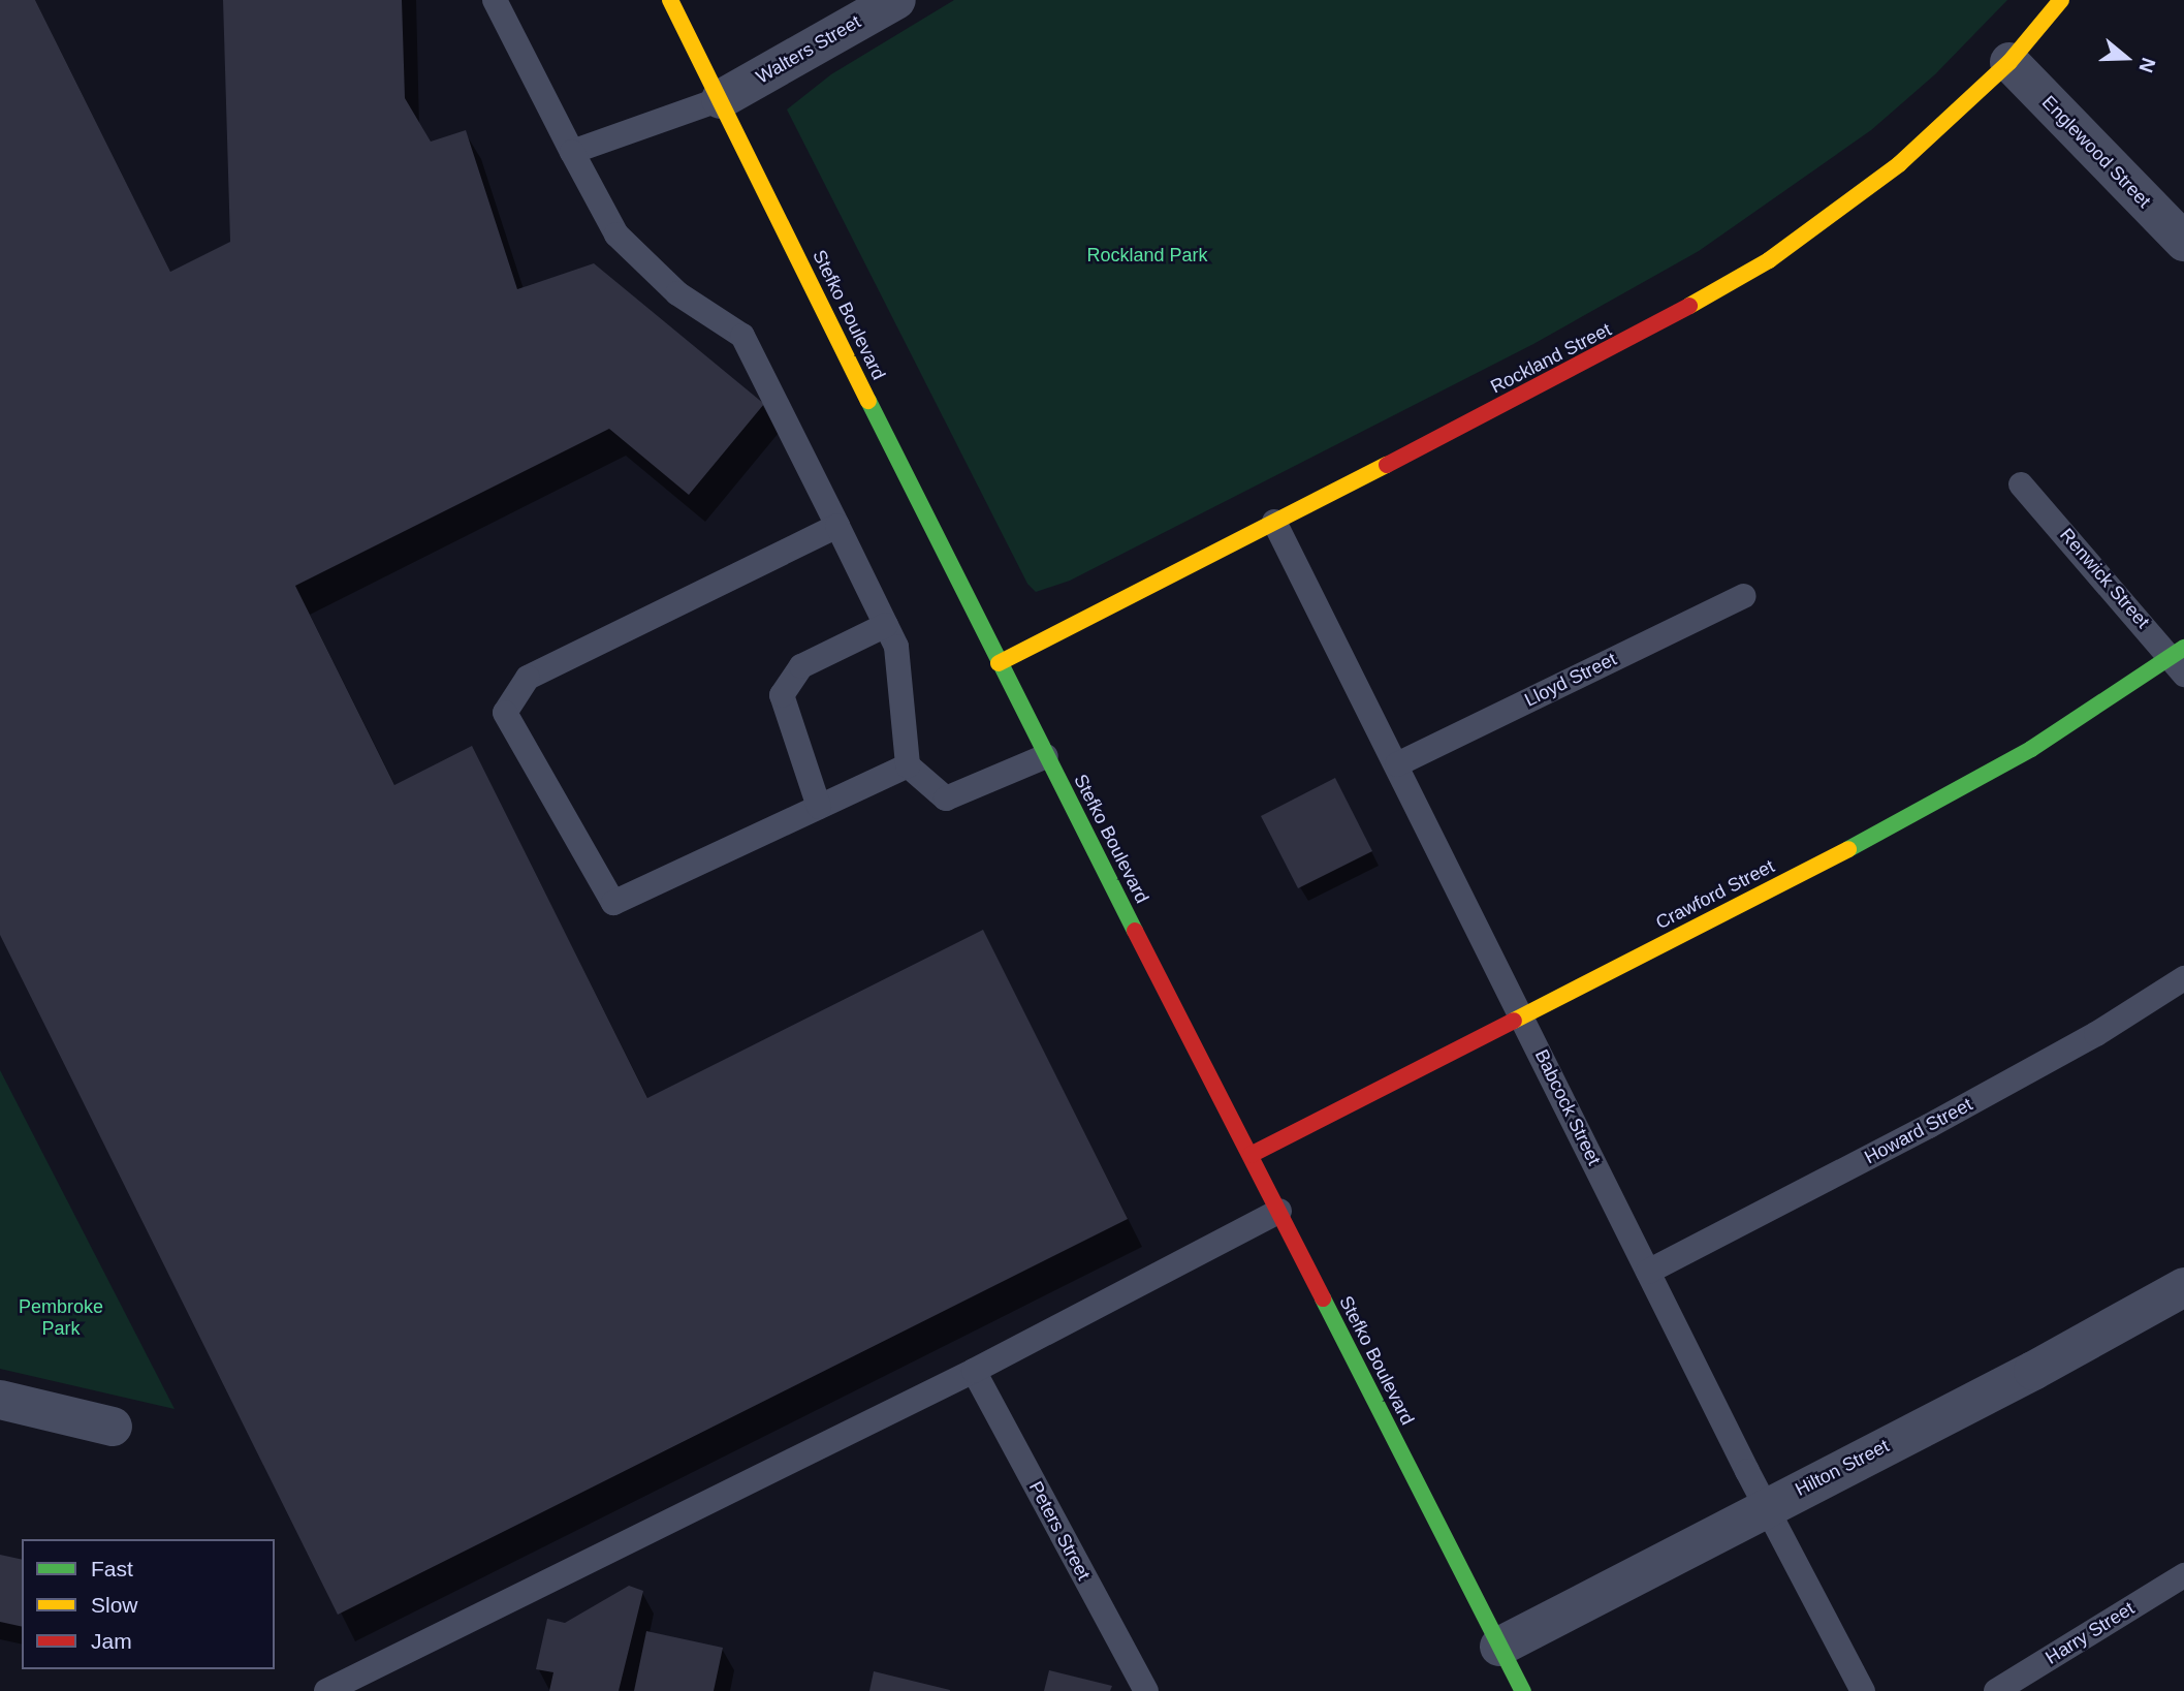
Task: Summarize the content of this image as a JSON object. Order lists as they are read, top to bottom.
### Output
{
  "streets": {
    "street": [
      "Walters Street",
      "Englewood Street",
      "Stefko Boulevard",
      "Rockland Street",
      "Crawford Street",
      "Hilton Street"
    ],
    "lane": [
      "Renwick Street",
      "Lloyd Street",
      "Babcock Street",
      "Howard Street",
      "Peters Street",
      "Harry Street"
    ]
  },
  "crossings": [
    ["Walters Street", "Stefko Boulevard"],
    ["Englewood Street", "Rockland Street"],
    ["Stefko Boulevard", "Rockland Street"],
    ["Stefko Boulevard", "Crawford Street"],
    ["Stefko Boulevard", "Hilton Street"],
    ["Rockland Street", "Babcock Street"],
    ["Renwick Street", "Crawford Street"],
    ["Lloyd Street", "Babcock Street"],
    ["Crawford Street", "Babcock Street"],
    ["Babcock Street", "Howard Street"],
    ["Babcock Street", "Hilton Street"]
  ],
  "parks": ["Rockland Park", "Pembroke Park"],
  "legend": ["Fast", "Slow", "Jam"],
  "north": "right"
}
